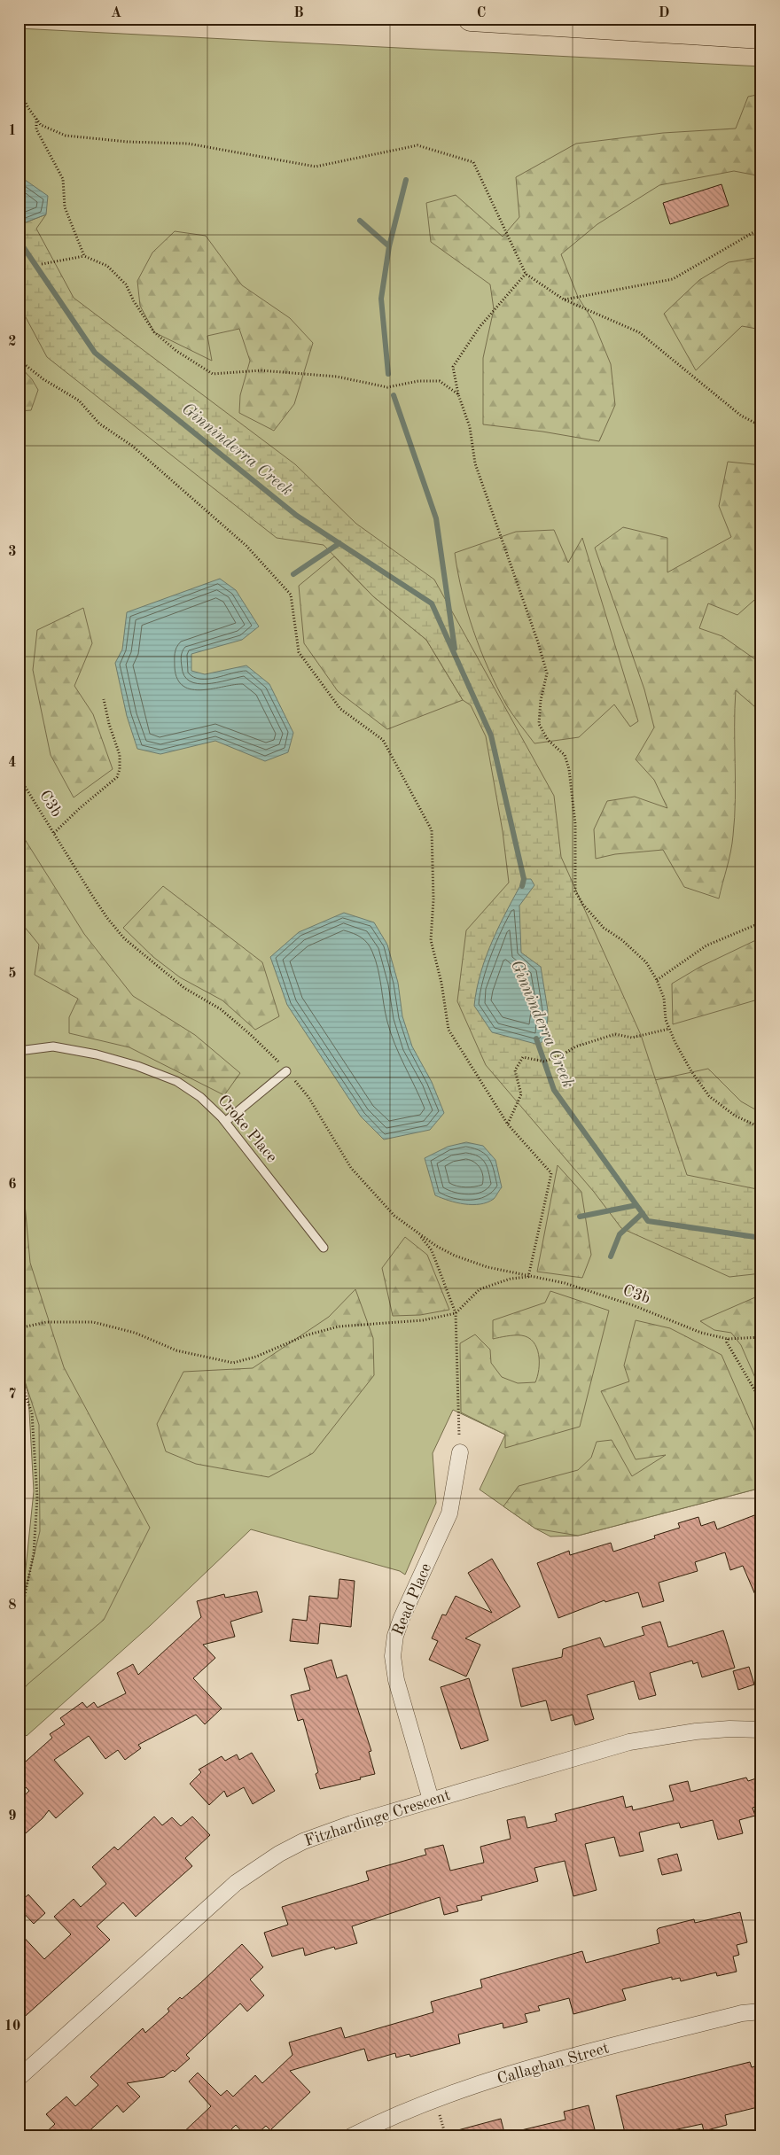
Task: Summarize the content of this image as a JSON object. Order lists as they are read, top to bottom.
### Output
{
  "streets": {
    "street": ["Read Place", "Fitzhardinge Crescent", "Callaghan Street"],
    "lane": ["Croke Place"],
    "path": ["C3b"]
  },
  "crossings": [
    ["Read Place", "Fitzhardinge Crescent"]
  ],
  "water": ["Ginninderra Creek"],
  "grid": {
    "columns": [
      "A",
      "B",
      "C",
      "D"
    ],
    "rows": [
      "1",
      "2",
      "3",
      "4",
      "5",
      "6",
      "7",
      "8",
      "9",
      "10"
    ]
  }
}
